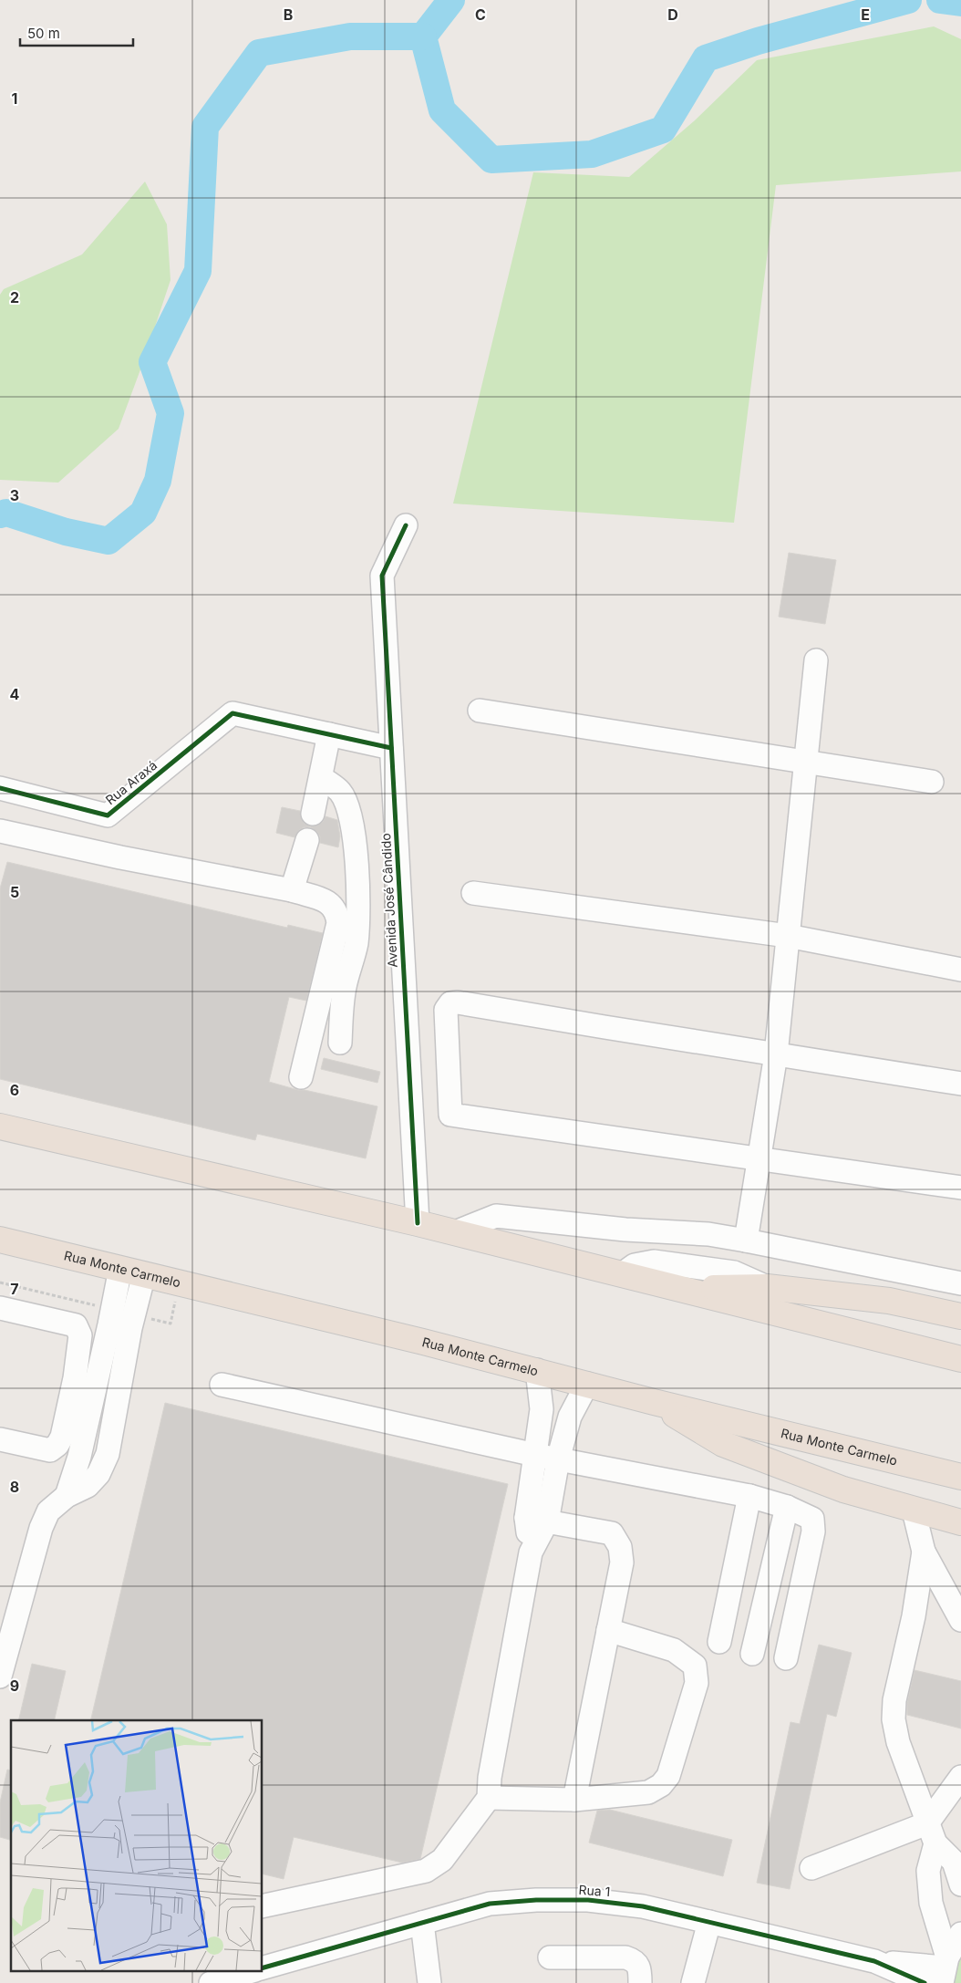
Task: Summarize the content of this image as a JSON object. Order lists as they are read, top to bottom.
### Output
{
  "streets": {
    "highway": ["Rua Monte Carmelo"],
    "street": ["Rua Araxá", "Avenida José Cândido", "Rua 1"]
  },
  "scale_bar": "50 m",
  "grid": {
    "columns": [
      "B",
      "C",
      "D",
      "E"
    ],
    "rows": [
      "1",
      "2",
      "3",
      "4",
      "5",
      "6",
      "7",
      "8",
      "9"
    ]
  }
}
